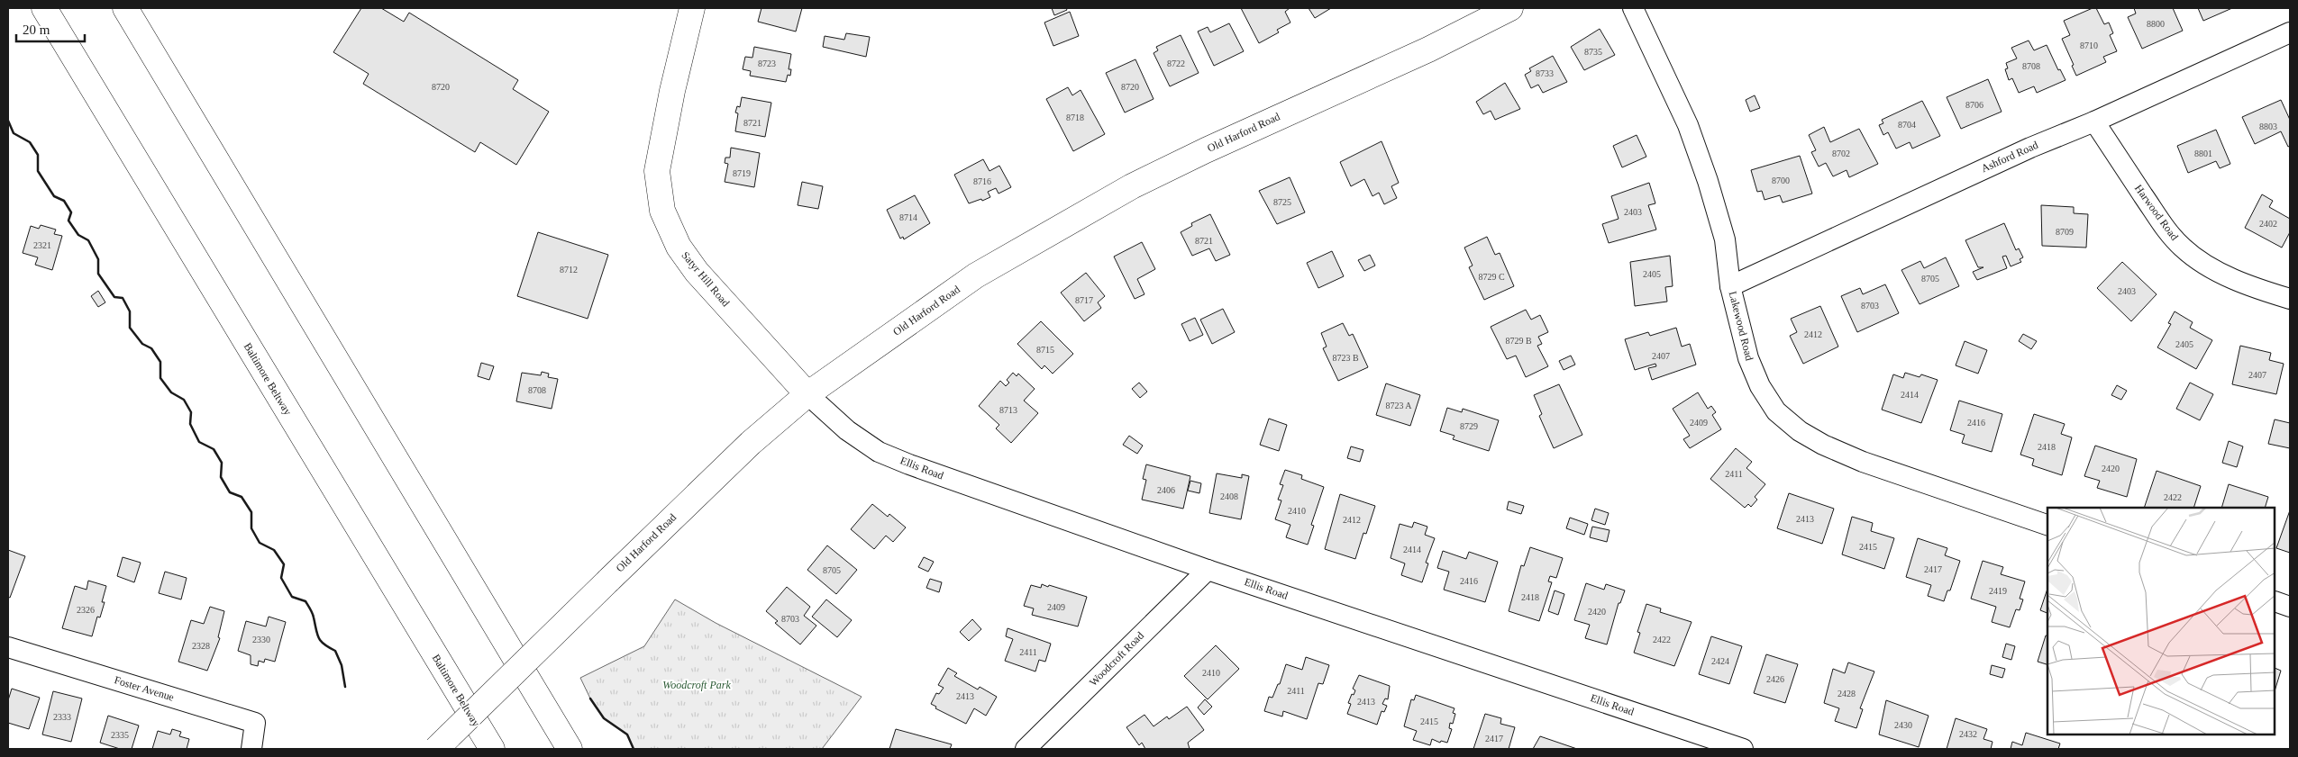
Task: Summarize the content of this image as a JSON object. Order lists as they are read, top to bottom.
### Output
{
  "streets": {
    "main road": ["Old Harford Road", "Satyr Hill Road", "Baltimore Beltway"],
    "street": [
      "Ashford Road",
      "Harwood Road",
      "Lakewood Road",
      "Ellis Road",
      "Woodcroft Road",
      "Foster Avenue"
    ]
  },
  "crossings": [
    ["Old Harford Road", "Satyr Hill Road"],
    ["Old Harford Road", "Ellis Road"],
    ["Ashford Road", "Harwood Road"],
    ["Ashford Road", "Lakewood Road"],
    ["Satyr Hill Road", "Ellis Road"],
    ["Ellis Road", "Woodcroft Road"]
  ],
  "parks": ["Woodcroft Park"],
  "house_numbers": [
    "8800",
    "8710",
    "8735",
    "8723",
    "8722",
    "8708",
    "8733",
    "8720",
    "8720",
    "8706",
    "8718",
    "8721",
    "8704",
    "8803",
    "8702",
    "8801",
    "8719",
    "8700",
    "8716",
    "8725",
    "2403",
    "8714",
    "2402",
    "8709",
    "8721",
    "2321",
    "8712",
    "2405",
    "8729 C",
    "8705",
    "2403",
    "8717",
    "8703",
    "2412",
    "8729 B",
    "2405",
    "8715",
    "2407",
    "8723 B",
    "2407",
    "8708",
    "2414",
    "8723 A",
    "8713",
    "2409",
    "2416",
    "8729",
    "2418",
    "2420",
    "2411",
    "2406",
    "2408",
    "2422",
    "2410",
    "2413",
    "2412",
    "2415",
    "2414",
    "2417",
    "8705",
    "2416",
    "2419",
    "2418",
    "2409",
    "2326",
    "2420",
    "8703",
    "2330",
    "2422",
    "2328",
    "2411",
    "2424",
    "2410",
    "2426",
    "2411",
    "2428",
    "2413",
    "2413",
    "2333",
    "2415",
    "2430",
    "2432",
    "2335",
    "2417"
  ],
  "scale_bar": "20 m"
}
